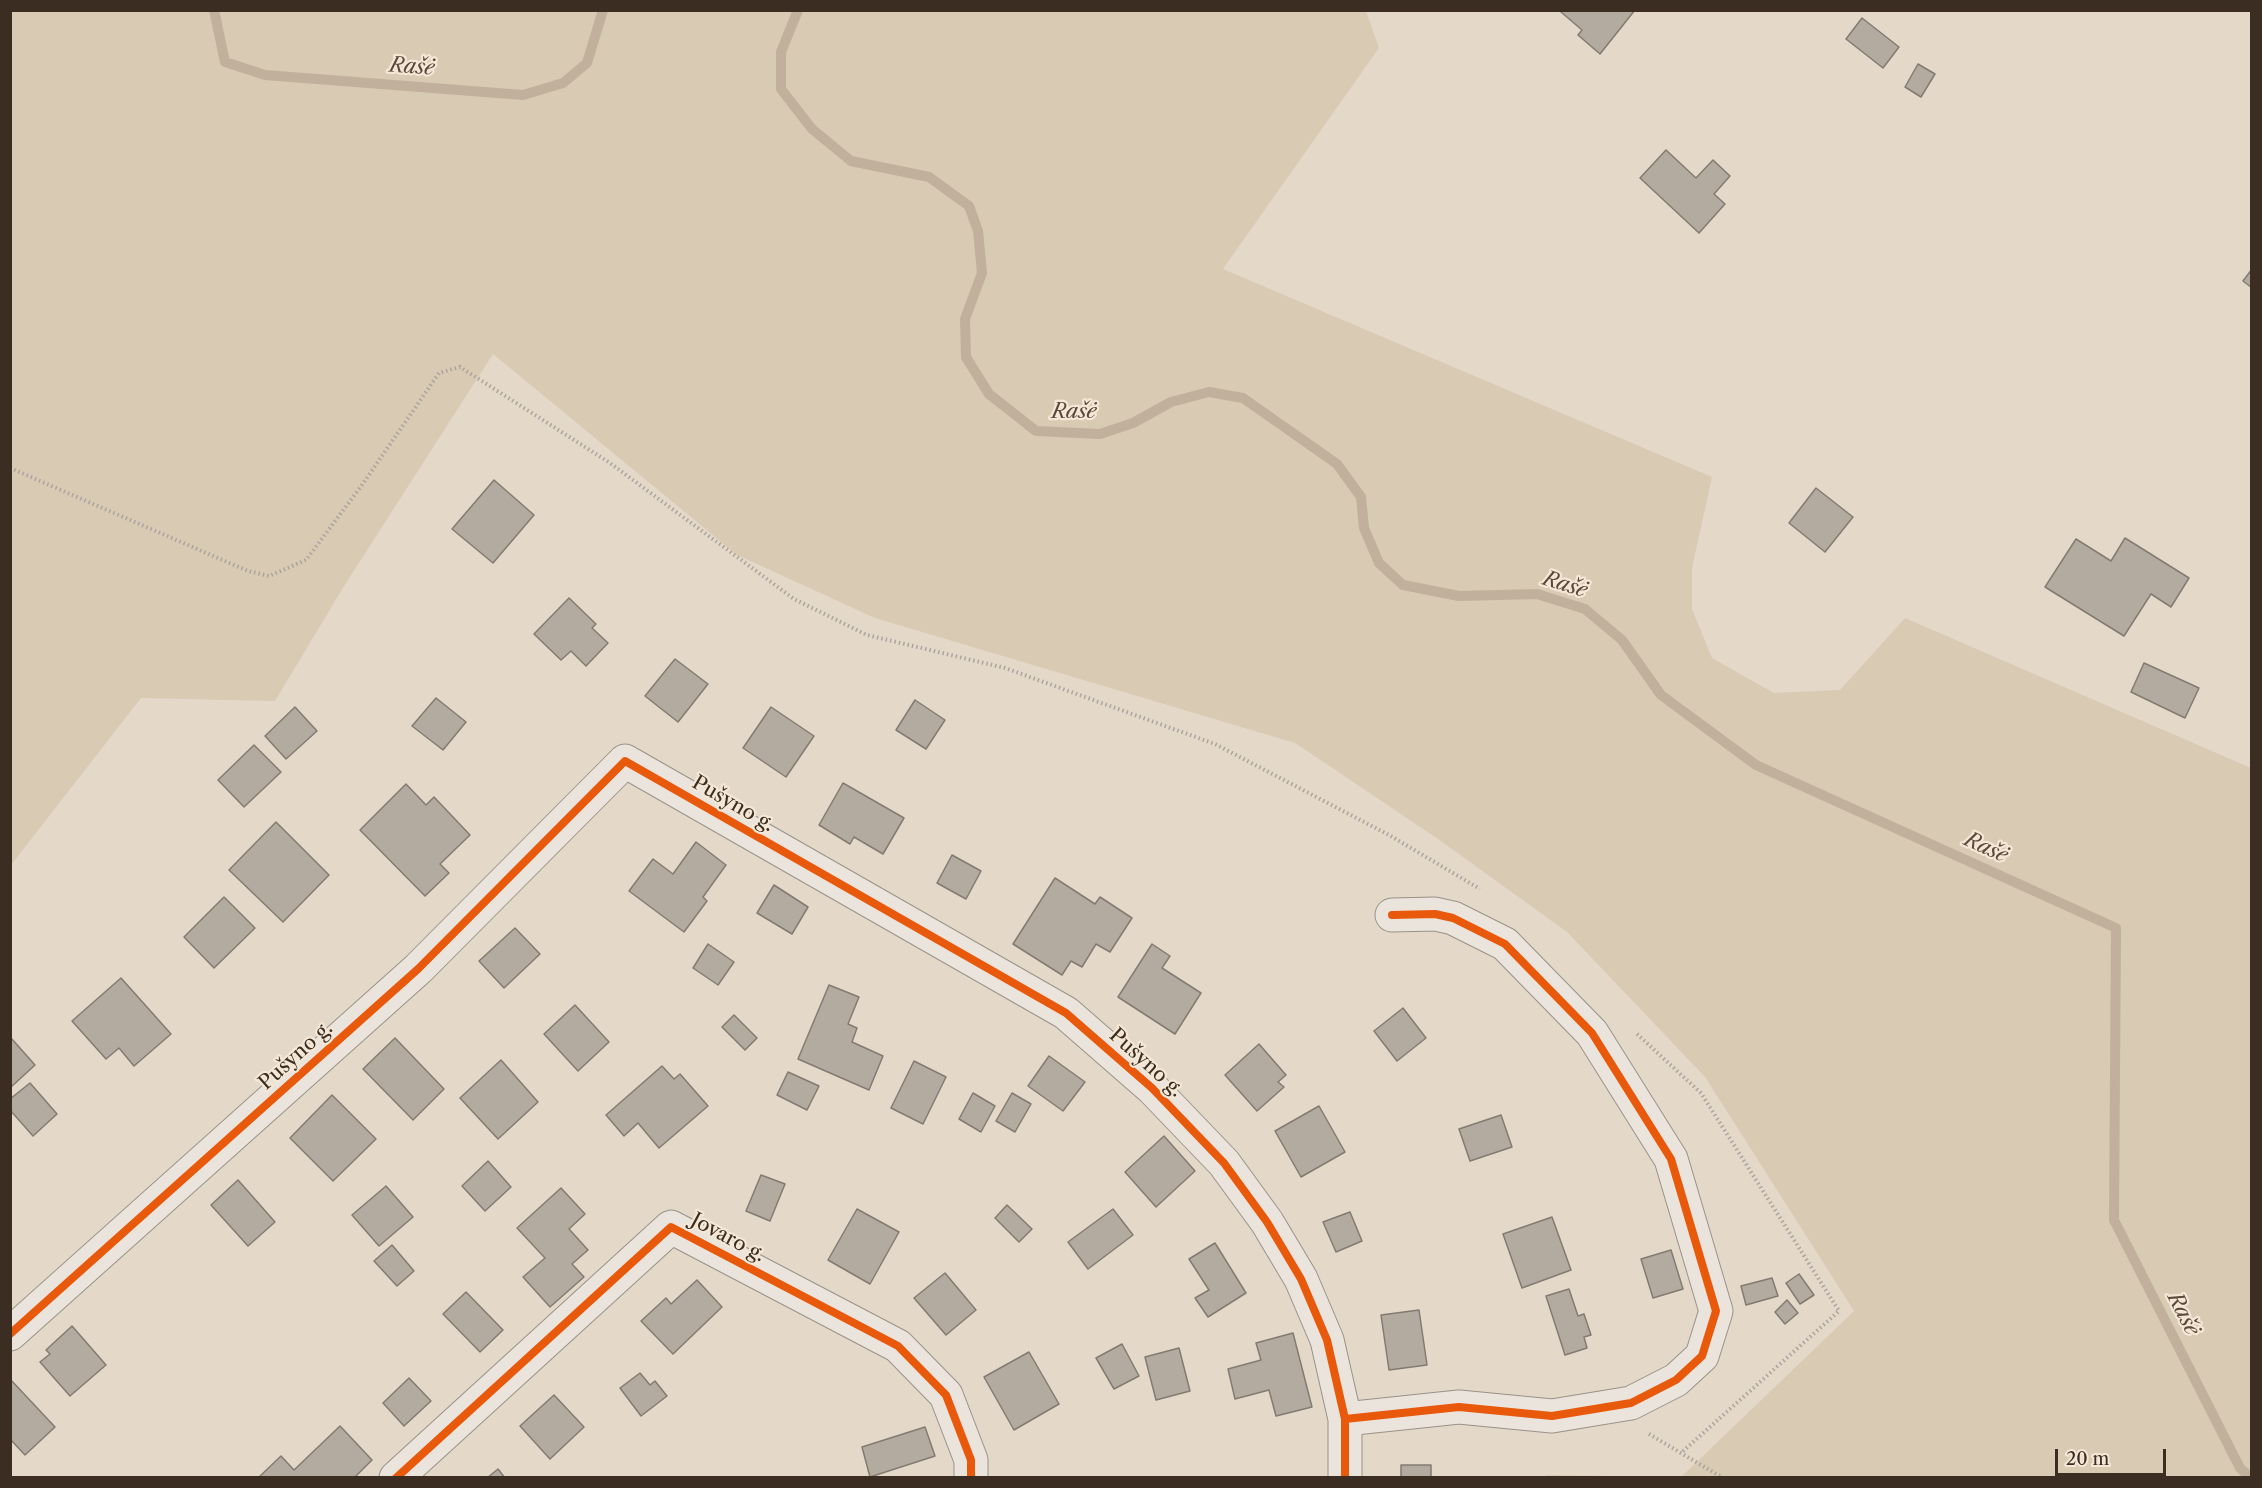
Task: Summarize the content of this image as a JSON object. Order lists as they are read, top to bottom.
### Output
{
  "streets": {
    "street": ["Pušyno g.", "Jovaro g."]
  },
  "water": ["Rašė"],
  "scale_bar": "20 m"
}
